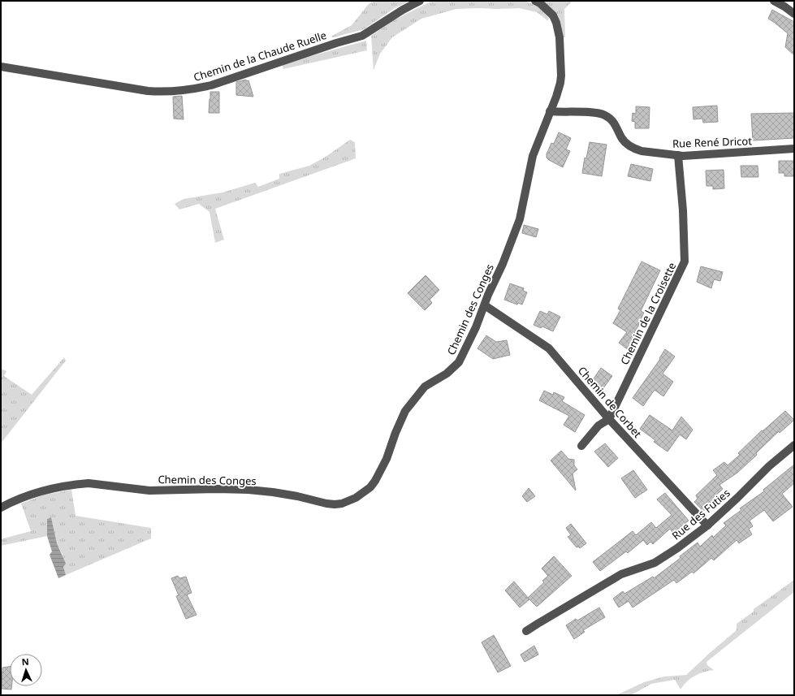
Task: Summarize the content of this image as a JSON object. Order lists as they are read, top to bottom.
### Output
{
  "streets": {
    "street": [
      "Chemin de la Chaude Ruelle",
      "Rue René Dricot",
      "Chemin des Conges",
      "Chemin de la Croisette",
      "Chemin de Corbet",
      "Rue des Futies"
    ]
  },
  "crossings": [
    ["Rue René Dricot", "Chemin des Conges"],
    ["Rue René Dricot", "Chemin de la Croisette"],
    ["Chemin des Conges", "Chemin de Corbet"],
    ["Chemin de la Croisette", "Chemin de Corbet"],
    ["Chemin de Corbet", "Rue des Futies"]
  ],
  "north": "top"
}
